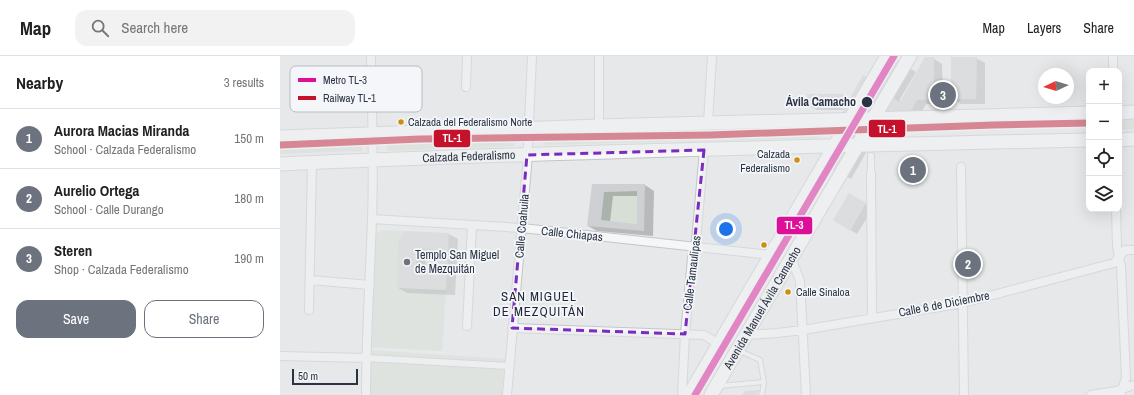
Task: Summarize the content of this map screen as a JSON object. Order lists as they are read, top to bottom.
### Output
{
  "streets": {
    "main road": ["Calzada Federalismo", "Avenida Manuel Ávila Camacho"],
    "street": [
      "Calle Coahuila",
      "Calle Chiapas",
      "Calle Tamaulipas",
      "Calle 6 de Diciembre"
    ]
  },
  "crossings": [
    ["Calzada Federalismo", "Calle Coahuila"],
    ["Calzada Federalismo", "Calle Tamaulipas"],
    ["Calzada Federalismo", "Avenida Manuel Ávila Camacho"],
    ["Calle Coahuila", "Calle Chiapas"],
    ["Calle Chiapas", "Calle Tamaulipas"],
    ["Calle Chiapas", "Avenida Manuel Ávila Camacho"],
    ["Calle 6 de Diciembre", "Avenida Manuel Ávila Camacho"]
  ],
  "districts": ["SAN MIGUEL DE MEZQUITÁN"],
  "places": [
    "Ávila Camacho",
    "Calzada del Federalismo Norte",
    "Calzada Federalismo",
    "Templo San Miguel de Mezquitán",
    "Calle Sinaloa"
  ],
  "lines": ["metro line TL-3", "rail line TL-1"],
  "legend": ["Metro TL-3", "Railway TL-1"],
  "scale_bar": "50 m",
  "north": "left",
  "page": {
    "header": "Map",
    "search": "Search here",
    "nav": ["Map", "Layers", "Share"],
    "heading": ["Nearby", "3 results"],
    "map_buttons": ["+", "−"],
    "pins": ["3", "1", "2"],
    "list": [
      {
        "mark": "1",
        "name": "Aurora Macias Miranda",
        "note": "School · Calzada Federalismo",
        "value": "150 m"
      },
      {
        "mark": "2",
        "name": "Aurelio Ortega",
        "note": "School · Calle Durango",
        "value": "180 m"
      },
      {
        "mark": "3",
        "name": "Steren",
        "note": "Shop · Calzada Federalismo",
        "value": "190 m"
      }
    ],
    "buttons": ["Save", "Share"],
    "scale": "50 m"
  }
}
